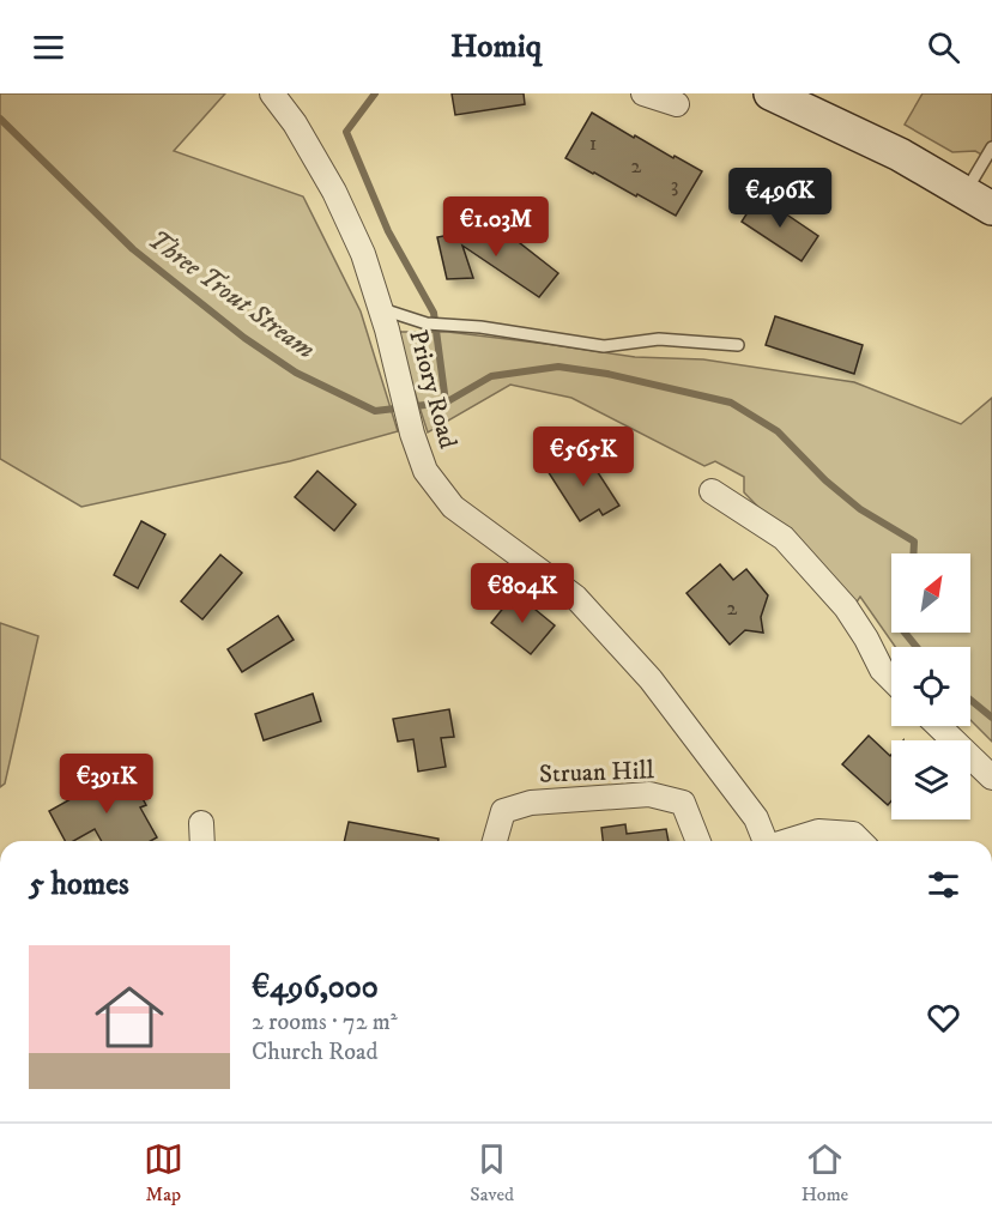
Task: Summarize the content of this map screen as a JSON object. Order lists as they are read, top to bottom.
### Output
{
  "streets": {
    "street": ["Priory Road", "Struan Hill"]
  },
  "water": ["Three Trout Stream"],
  "house_numbers": [
    "1",
    "2",
    "3",
    "2"
  ],
  "north": "top right",
  "page": {
    "header": "Homiq",
    "price": [
      "€496K",
      "€1.03M",
      "€565K",
      "€804K",
      "€391K"
    ],
    "heading": "5 homes",
    "list": [
      {
        "name": "€496,000",
        "note": "2 rooms · 72 m² · Church Road"
      }
    ],
    "tabs": ["Map", "Saved", "Home"]
  }
}
